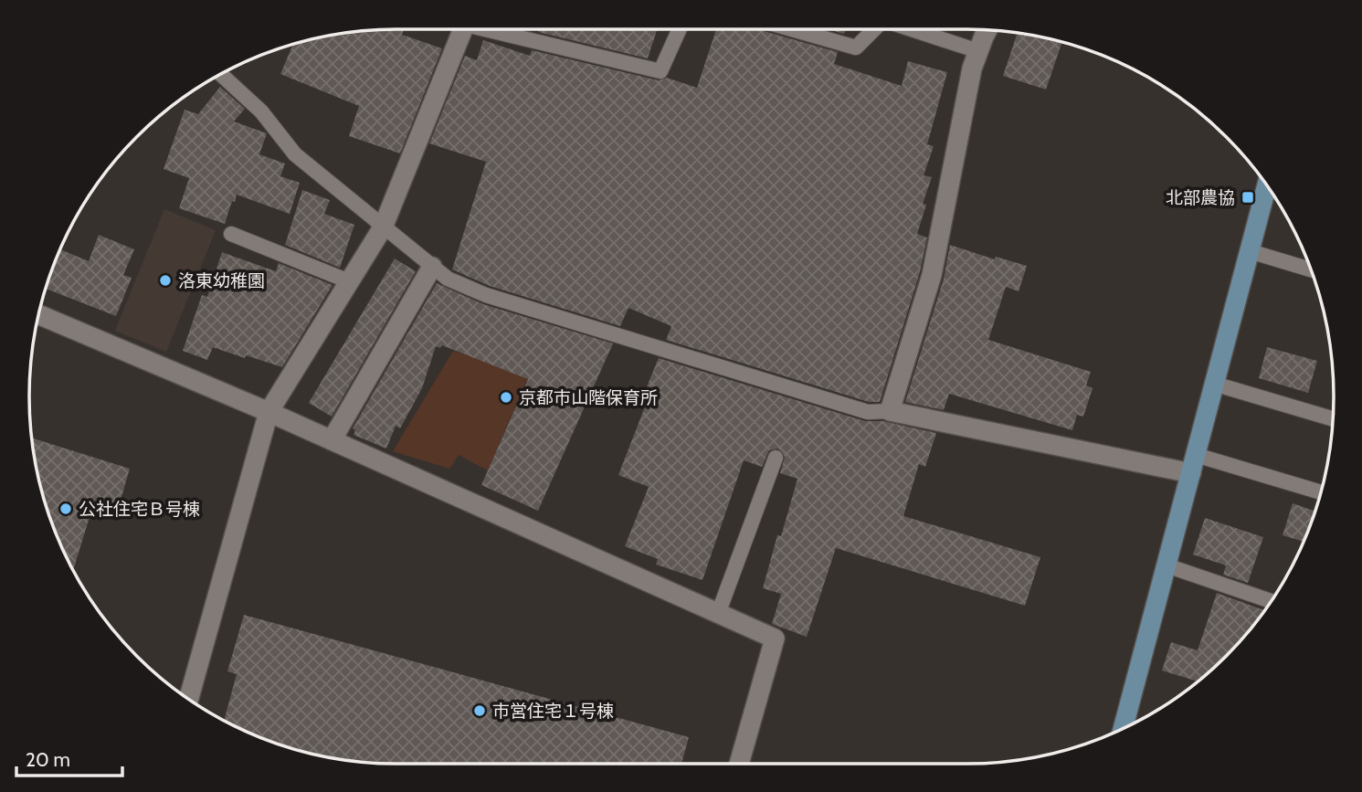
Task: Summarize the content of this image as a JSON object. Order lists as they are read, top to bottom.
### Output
{
  "places": {
    "transit": ["北部農協"],
    "other": [
      "洛東幼稚園",
      "京都市山階保育所",
      "公社住宅Ｂ号棟",
      "市営住宅１号棟"
    ]
  },
  "scale_bar": "20 m"
}
